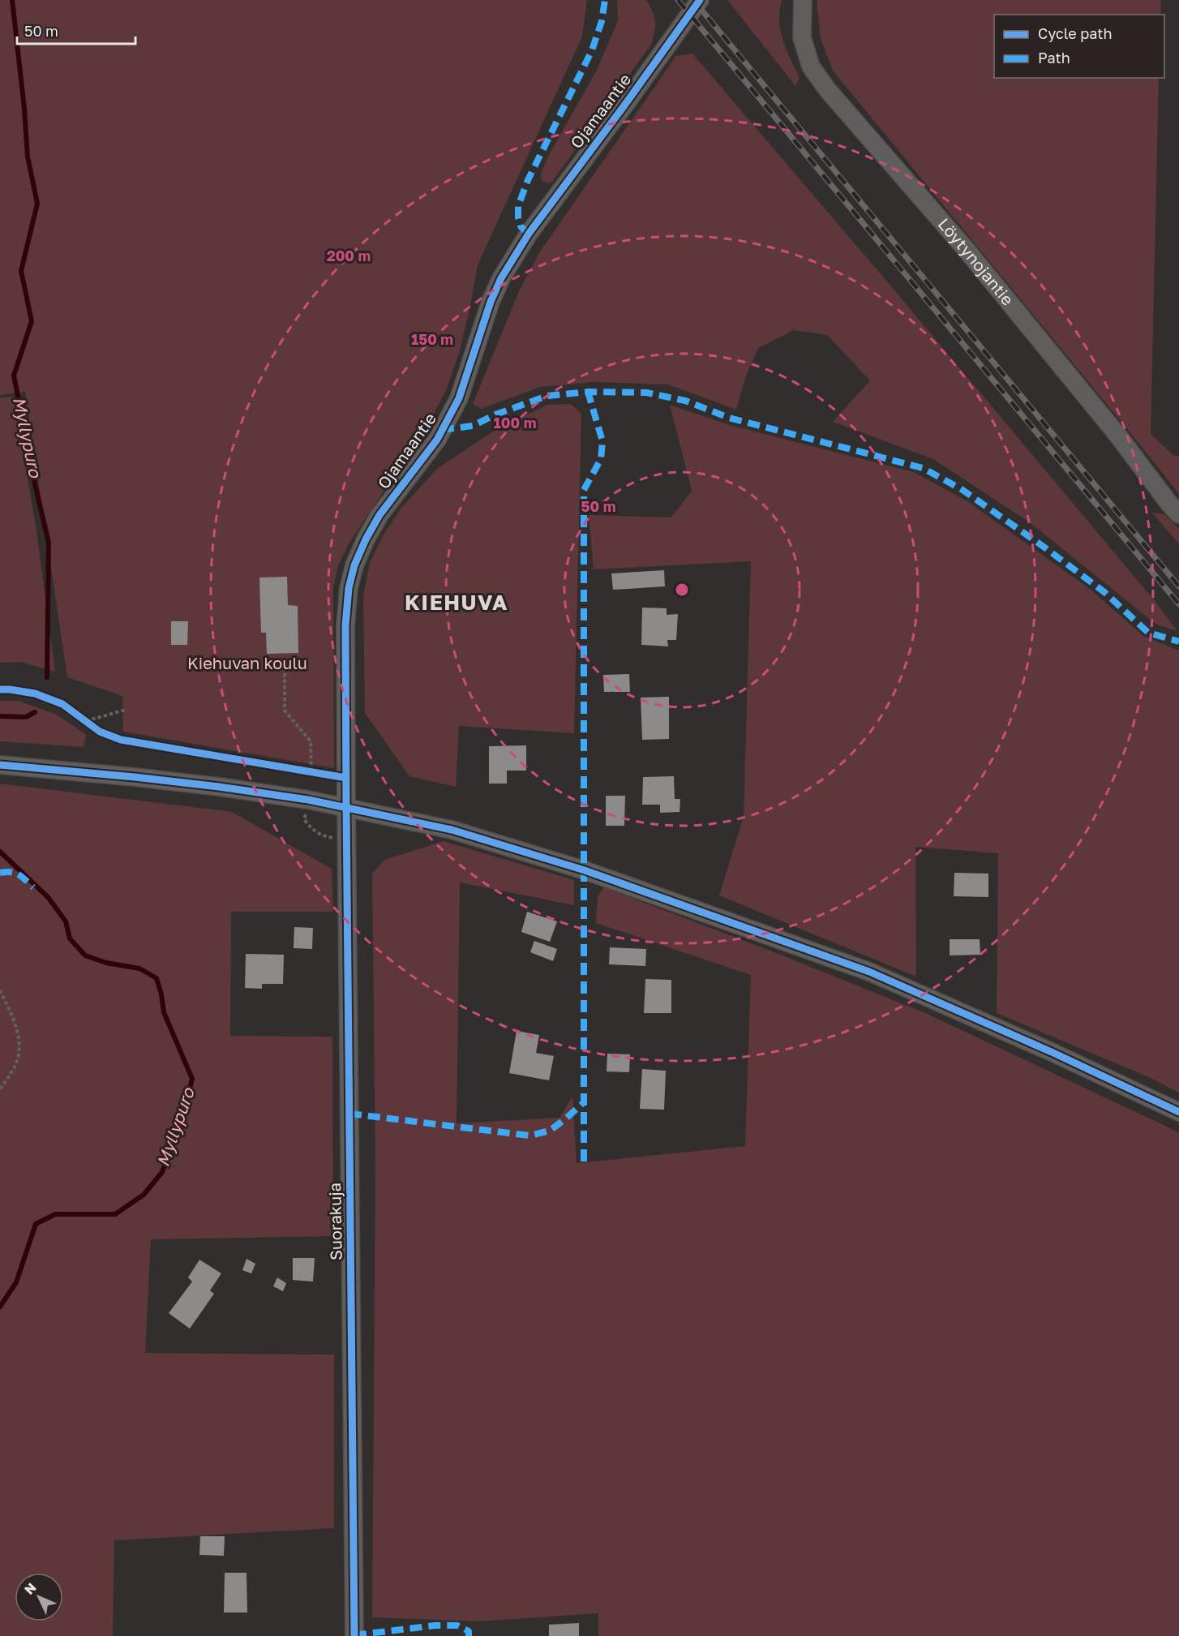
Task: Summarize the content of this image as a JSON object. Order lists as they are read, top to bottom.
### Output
{
  "streets": {
    "street": ["Ojamaantie", "Löytynojantie", "Suorakuja"]
  },
  "crossings": [
    ["Ojamaantie", "Suorakuja"]
  ],
  "districts": ["KIEHUVA"],
  "water": ["Myllypuro"],
  "parks": ["Kiehuvan koulu"],
  "legend": ["Cycle path", "Path"],
  "scale_bar": "50 m",
  "north": "top left",
  "rings": [
    "200 m",
    "150 m",
    "100 m",
    "50 m"
  ]
}
